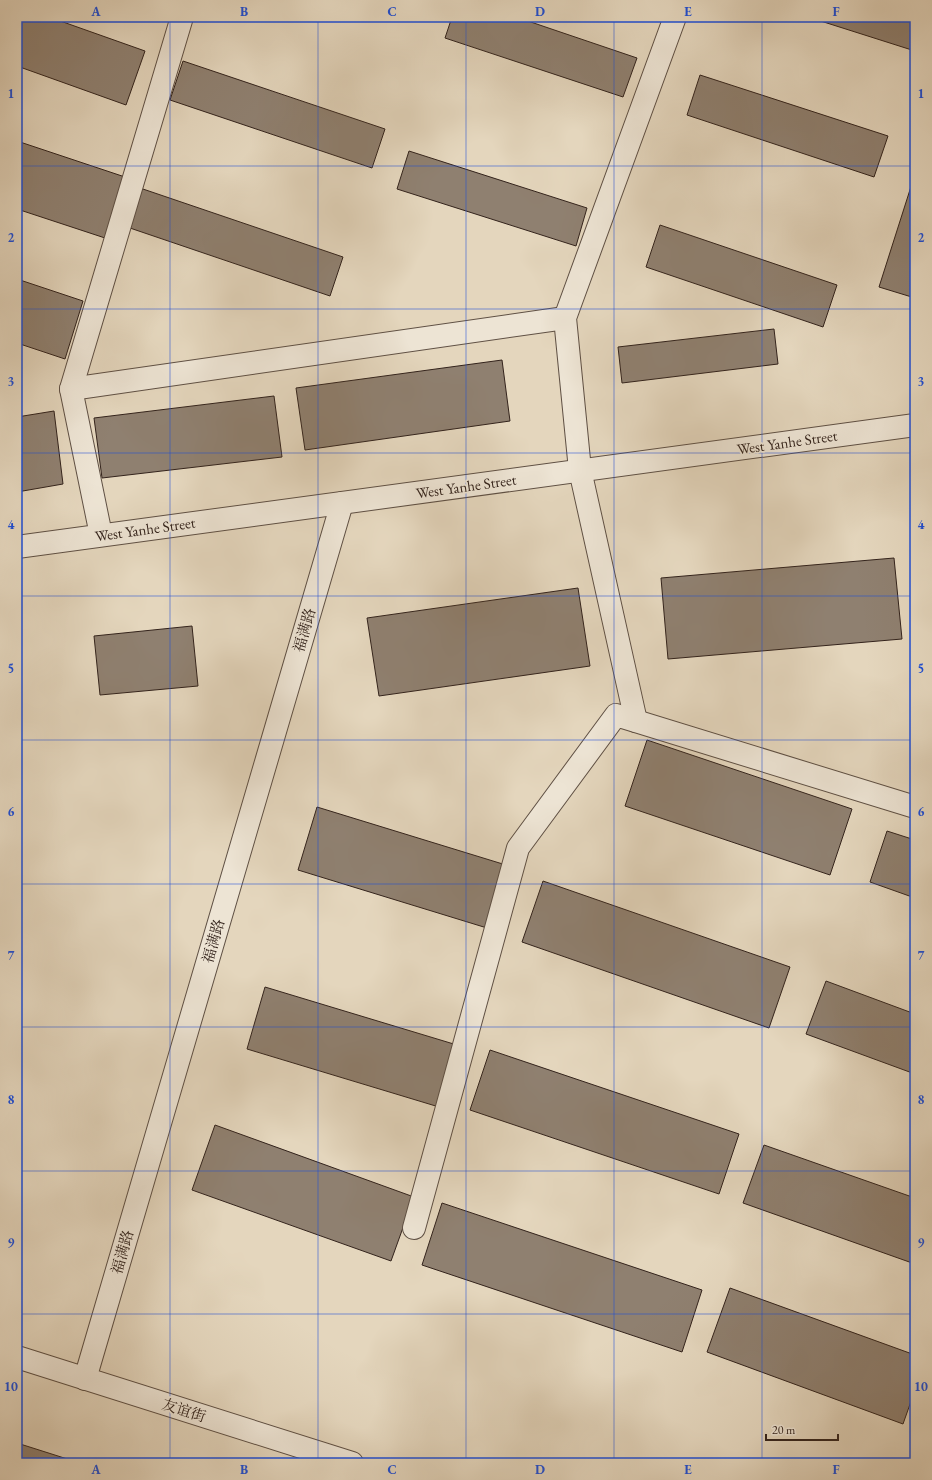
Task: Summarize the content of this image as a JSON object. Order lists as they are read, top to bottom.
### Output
{
  "streets": {
    "street": ["West Yanhe Street", "福满路", "友谊街"]
  },
  "crossings": [
    ["West Yanhe Street", "福满路"],
    ["福满路", "友谊街"]
  ],
  "scale_bar": "20 m",
  "grid": {
    "columns": [
      "A",
      "B",
      "C",
      "D",
      "E",
      "F"
    ],
    "rows": [
      "1",
      "2",
      "3",
      "4",
      "5",
      "6",
      "7",
      "8",
      "9",
      "10"
    ]
  }
}
